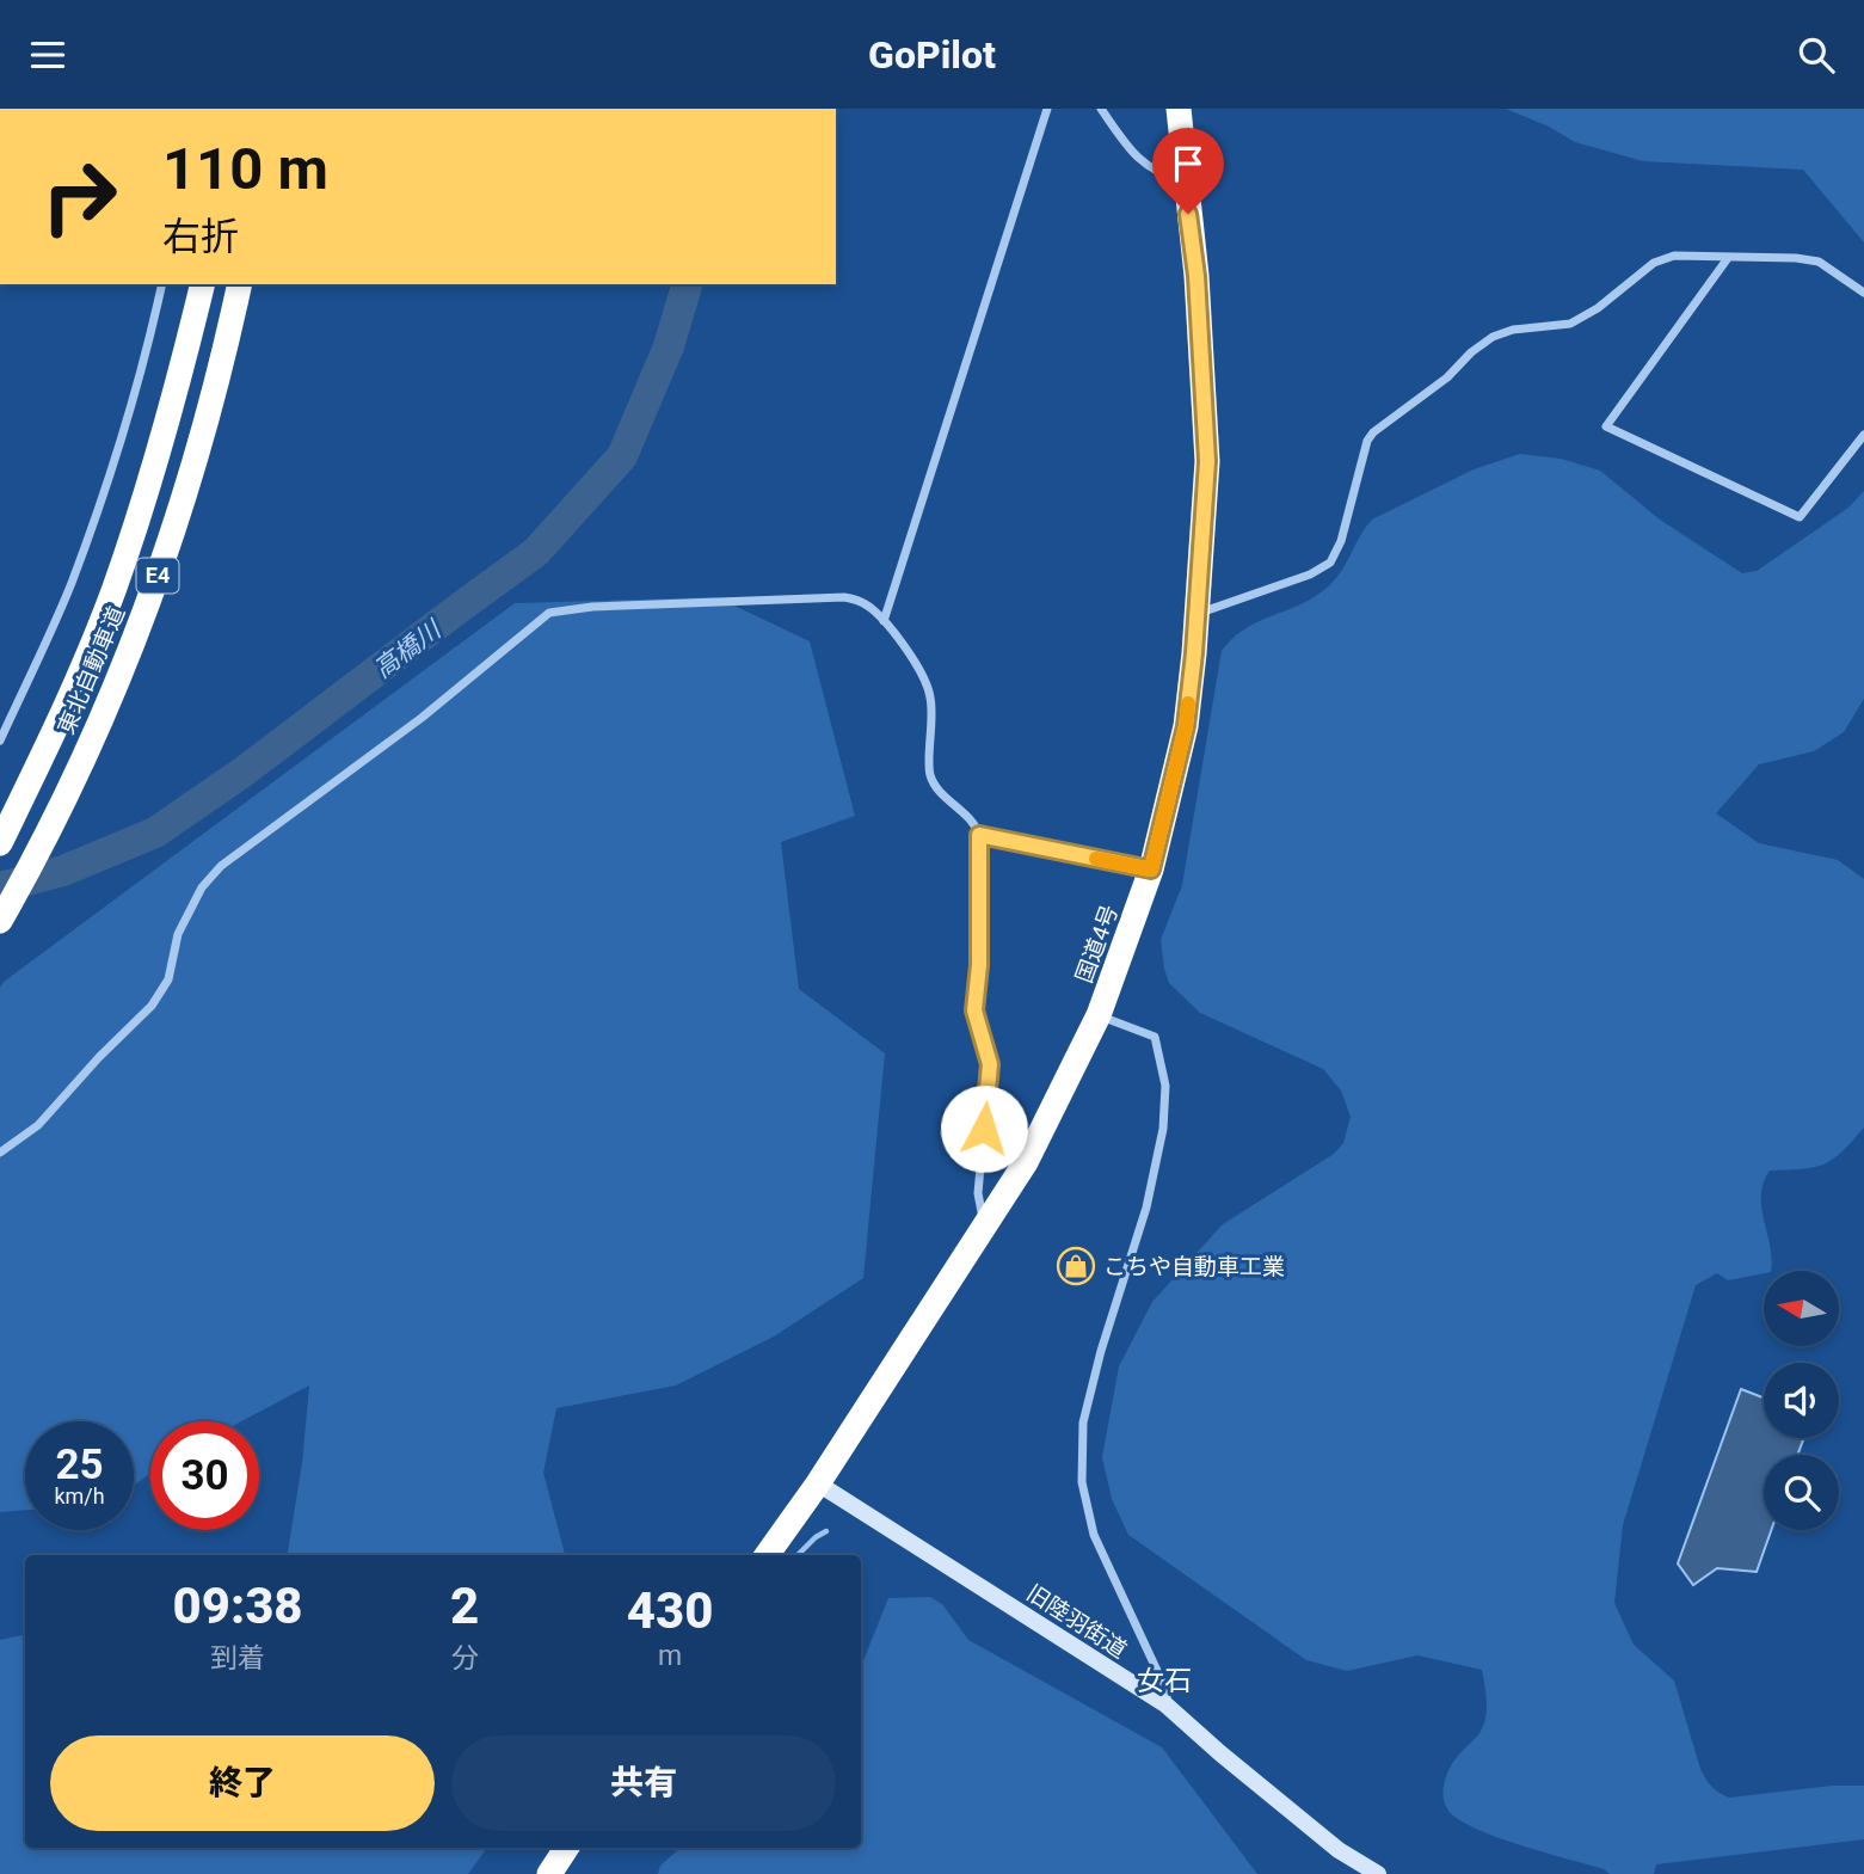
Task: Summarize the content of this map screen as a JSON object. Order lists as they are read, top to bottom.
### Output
{
  "streets": {
    "highway": ["E4", "東北自動車道", "国道4号"],
    "street": ["旧陸羽街道"]
  },
  "crossings": [
    ["国道4号", "旧陸羽街道"]
  ],
  "districts": ["女石"],
  "water": ["高橋川"],
  "places": {
    "shop": ["こちや自動車工業"]
  },
  "north": "left",
  "page": {
    "header": "GoPilot",
    "turn": ["110 m", "右折"],
    "speed": "25 km/h",
    "limit": "30",
    "eta": [
      "09:38",
      "到着",
      "2",
      "分",
      "430",
      "m"
    ],
    "buttons": ["終了", "共有"]
  }
}
